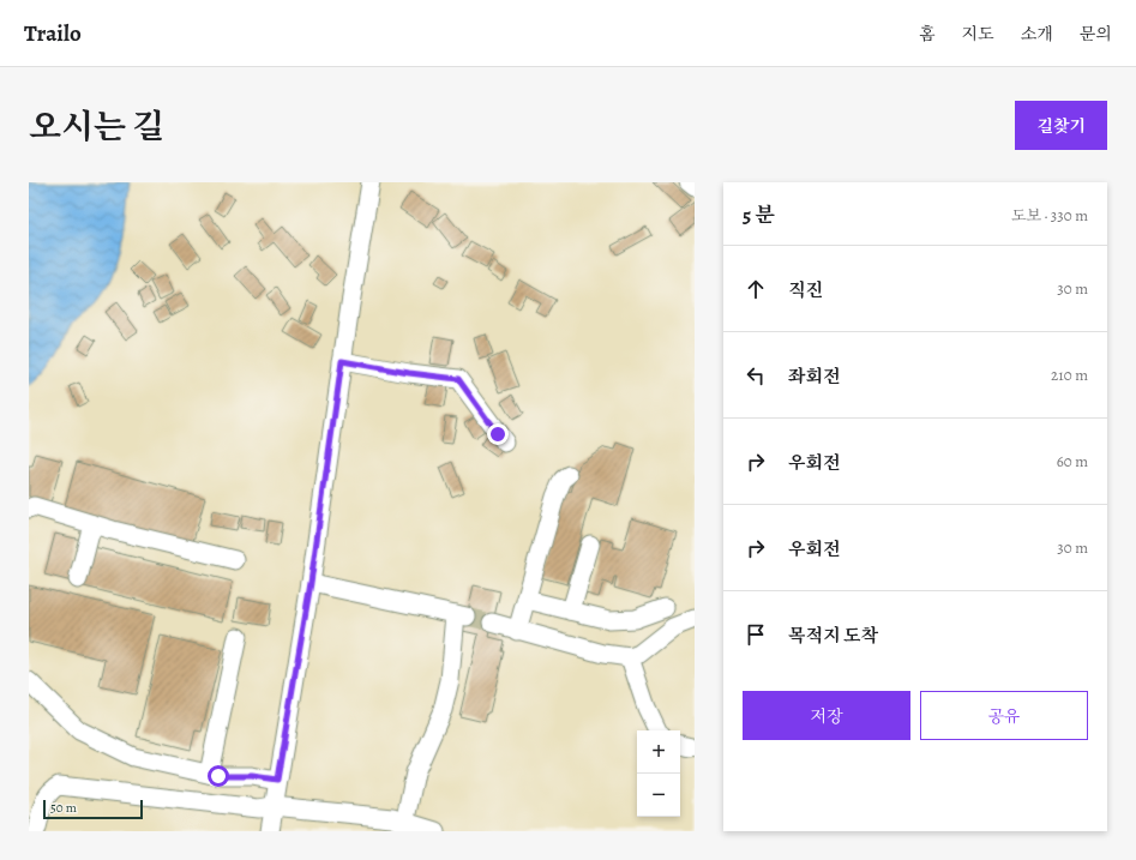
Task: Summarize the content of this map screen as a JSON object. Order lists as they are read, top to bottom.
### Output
{
  "scale_bar": "50 m",
  "page": {
    "header": "Trailo",
    "nav": [
      "홈",
      "지도",
      "소개",
      "문의"
    ],
    "title": "오시는 길",
    "buttons": [
      "길찾기",
      ["저장", "공유"]
    ],
    "heading": ["5 분", "도보 · 330 m"],
    "list": [
      ["직진", "30 m"],
      ["좌회전", "210 m"],
      ["우회전", "60 m"],
      ["우회전", "30 m"],
      "목적지 도착"
    ],
    "map_buttons": ["+", "−"],
    "scale": "50 m"
  }
}
